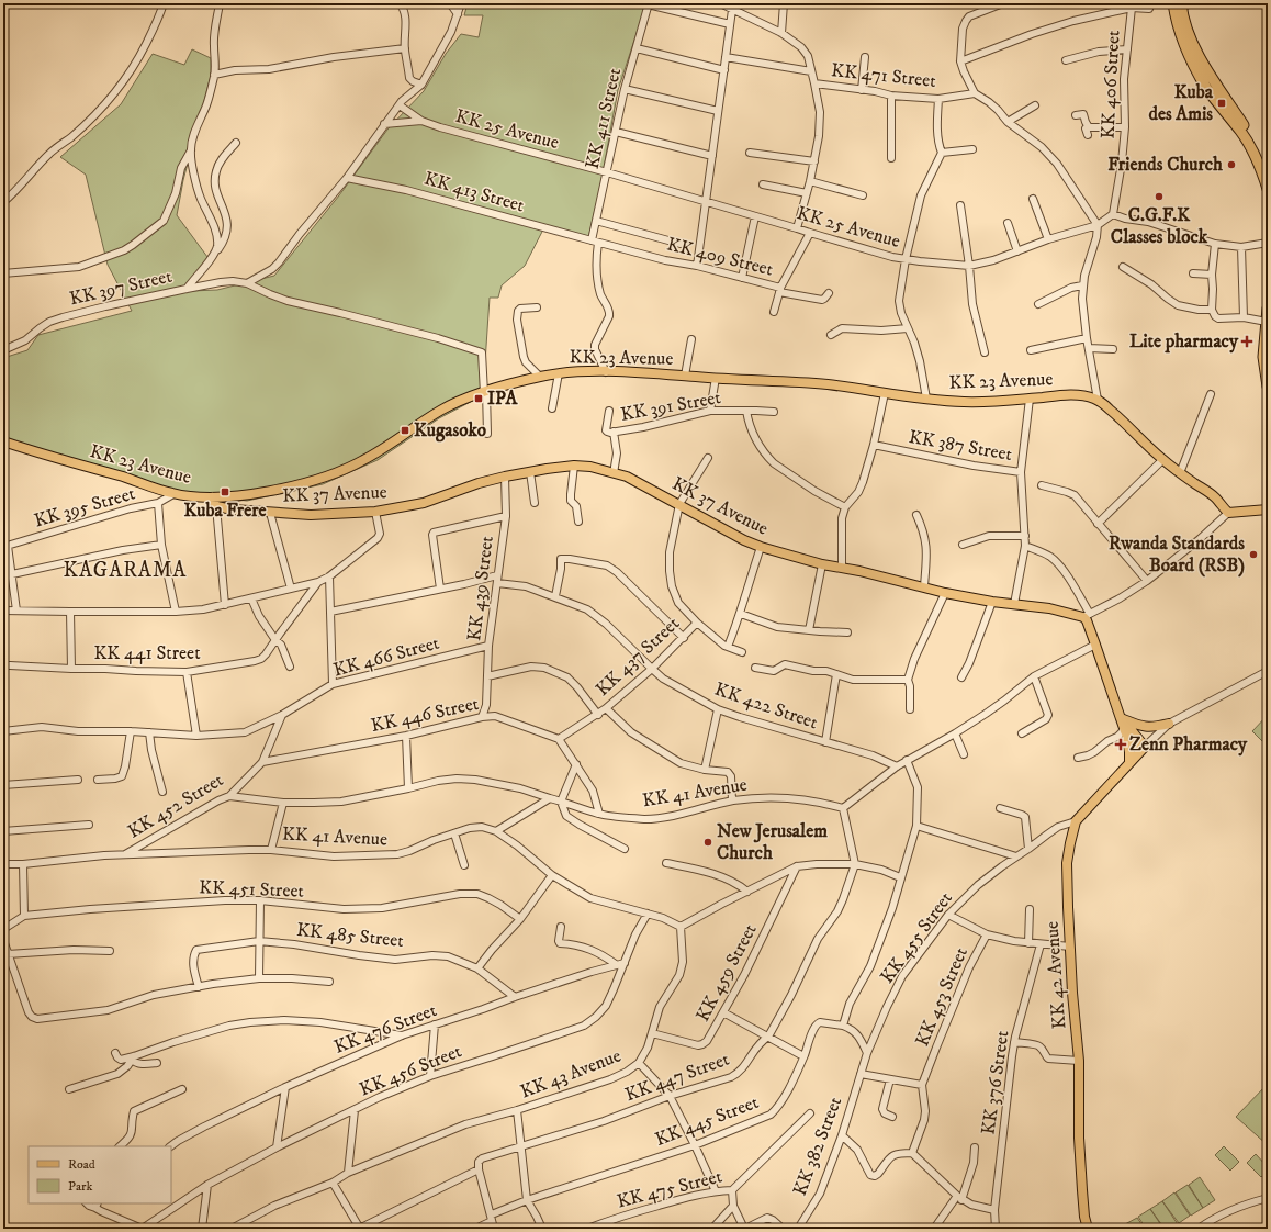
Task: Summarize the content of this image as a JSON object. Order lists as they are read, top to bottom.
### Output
{
  "streets": {
    "main road": ["KK 23 Avenue", "KK 37 Avenue", "KK 42 Avenue"],
    "street": [
      "KK 471 Street",
      "KK 406 Street",
      "KK 411 Street",
      "KK 25 Avenue",
      "KK 413 Street",
      "KK 409 Street",
      "KK 397 Street",
      "KK 391 Street",
      "KK 387 Street",
      "KK 395 Street",
      "KK 439 Street",
      "KK 441 Street",
      "KK 466 Street",
      "KK 437 Street",
      "KK 422 Street",
      "KK 446 Street",
      "KK 41 Avenue",
      "KK 452 Street",
      "KK 451 Street",
      "KK 485 Street",
      "KK 455 Street",
      "KK 459 Street",
      "KK 453 Street",
      "KK 476 Street",
      "KK 456 Street",
      "KK 43 Avenue",
      "KK 447 Street",
      "KK 376 Street",
      "KK 445 Street",
      "KK 382 Street",
      "KK 475 Street"
    ]
  },
  "crossings": [
    ["KK 406 Street", "KK 25 Avenue"],
    ["KK 411 Street", "KK 25 Avenue"],
    ["KK 411 Street", "KK 413 Street"],
    ["KK 411 Street", "KK 409 Street"],
    ["KK 411 Street", "KK 23 Avenue"],
    ["KK 25 Avenue", "KK 409 Street"],
    ["KK 413 Street", "KK 409 Street"],
    ["KK 23 Avenue", "KK 387 Street"],
    ["KK 23 Avenue", "KK 37 Avenue"],
    ["KK 23 Avenue", "KK 395 Street"],
    ["KK 391 Street", "KK 37 Avenue"],
    ["KK 37 Avenue", "KK 439 Street"],
    ["KK 37 Avenue", "KK 441 Street"],
    ["KK 37 Avenue", "KK 437 Street"],
    ["KK 439 Street", "KK 466 Street"],
    ["KK 439 Street", "KK 422 Street"],
    ["KK 439 Street", "KK 446 Street"],
    ["KK 466 Street", "KK 452 Street"],
    ["KK 437 Street", "KK 422 Street"],
    ["KK 437 Street", "KK 446 Street"],
    ["KK 446 Street", "KK 452 Street"],
    ["KK 41 Avenue", "KK 452 Street"],
    ["KK 485 Street", "KK 476 Street"],
    ["KK 455 Street", "KK 42 Avenue"],
    ["KK 455 Street", "KK 382 Street"],
    ["KK 459 Street", "KK 43 Avenue"],
    ["KK 42 Avenue", "KK 453 Street"],
    ["KK 453 Street", "KK 376 Street"],
    ["KK 476 Street", "KK 456 Street"]
  ],
  "districts": ["KAGARAMA"],
  "places": {
    "transit": [
      "Kuba des Amis",
      "IPA",
      "Kugasoko",
      "Kuba Frere"
    ],
    "other": [
      "Friends Church",
      "C.G.F.K Classes block",
      "Rwanda Standards Board (RSB)",
      "New Jerusalem Church"
    ],
    "health": ["Lite pharmacy", "Zenn Pharmacy"]
  },
  "legend": ["Road", "Park"]
}
